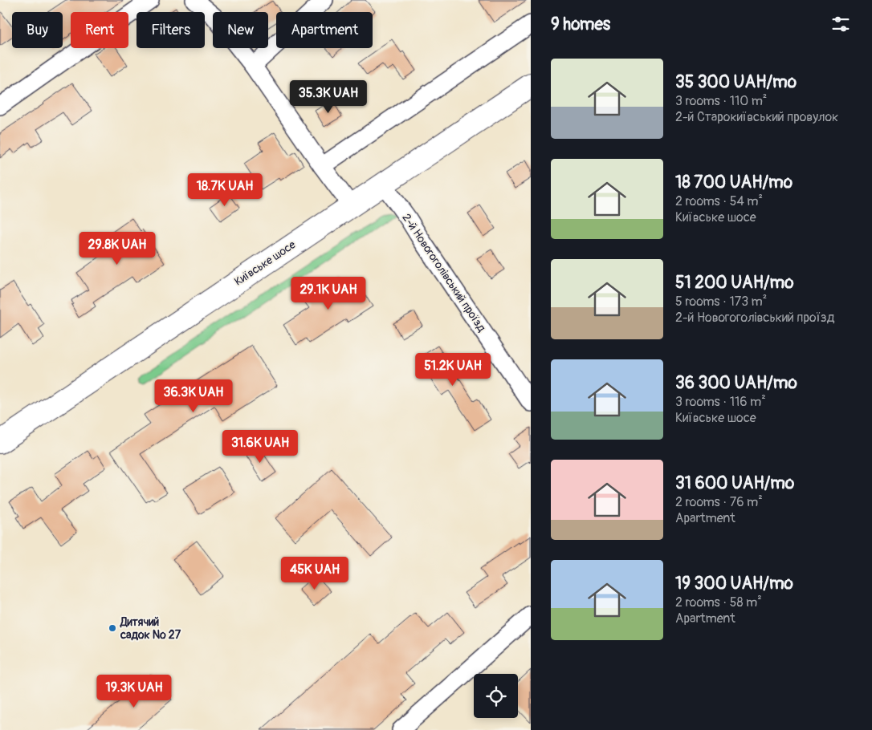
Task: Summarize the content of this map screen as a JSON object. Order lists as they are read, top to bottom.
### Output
{
  "streets": {
    "main road": ["Київське шосе"],
    "street": ["2-й Новогоголівський проїзд"]
  },
  "crossings": [
    ["Київське шосе", "2-й Новогоголівський проїзд"]
  ],
  "places": ["Дитячий садок № 27"],
  "page": {
    "heading": "9 homes",
    "chip": [
      "Buy",
      "Rent",
      "Filters",
      "New",
      "Apartment"
    ],
    "list": [
      {
        "name": "35 300 UAH/mo",
        "note": "3 rooms · 110 m² · 2-й Старокиївський провулок"
      },
      {
        "name": "18 700 UAH/mo",
        "note": "2 rooms · 54 m² · Київське шосе"
      },
      {
        "name": "51 200 UAH/mo",
        "note": "5 rooms · 173 m² · 2-й Новогоголівський проїзд"
      },
      {
        "name": "36 300 UAH/mo",
        "note": "3 rooms · 116 m² · Київське шосе"
      },
      {
        "name": "31 600 UAH/mo",
        "note": "2 rooms · 76 m² · Apartment"
      },
      {
        "name": "19 300 UAH/mo",
        "note": "2 rooms · 58 m² · Apartment"
      }
    ],
    "price": [
      "35.3K UAH",
      "18.7K UAH",
      "29.8K UAH",
      "29.1K UAH",
      "51.2K UAH",
      "36.3K UAH",
      "31.6K UAH",
      "45K UAH",
      "19.3K UAH"
    ]
  }
}
